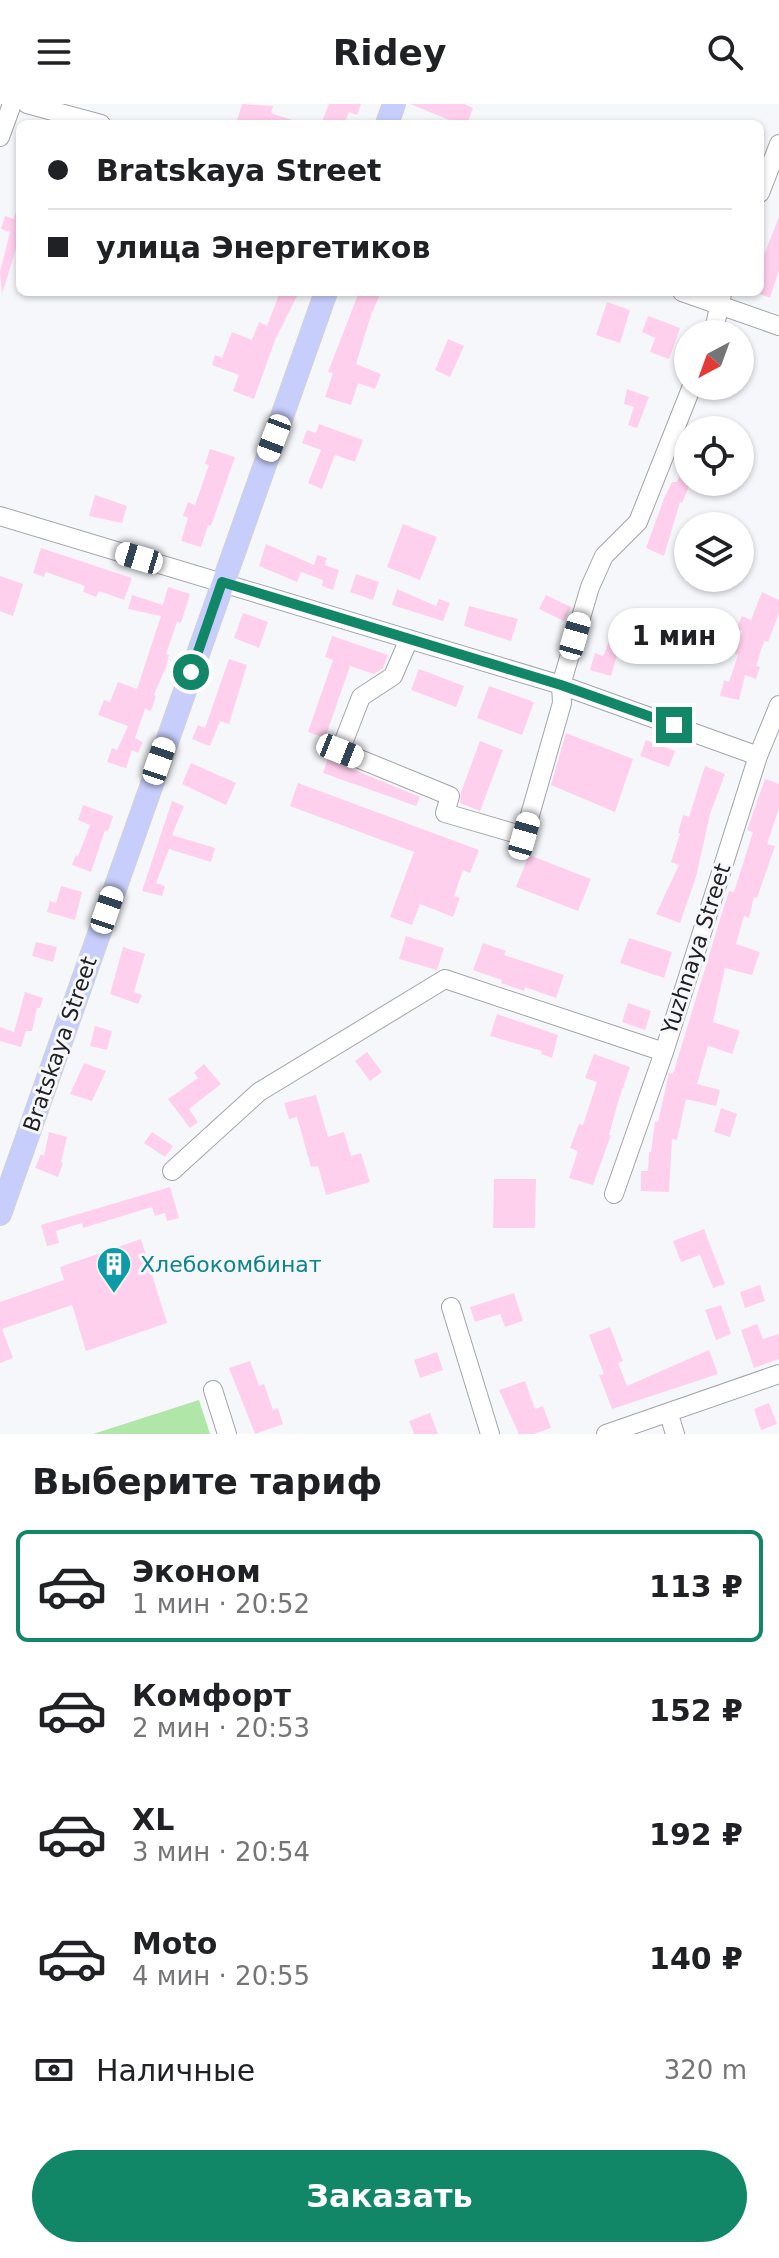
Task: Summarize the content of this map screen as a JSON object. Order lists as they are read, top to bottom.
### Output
{
  "streets": {
    "main road": ["Bratskaya Street"],
    "street": ["Yuzhnaya Street"]
  },
  "places": {
    "building": ["Хлебокомбинат"]
  },
  "north": "bottom left",
  "page": {
    "header": "Ridey",
    "banner": ["Bratskaya Street", "улица Энергетиков"],
    "bubble": "1 мин",
    "heading": "Выберите тариф",
    "list": [
      {
        "name": "Эконом",
        "note": "1 мин · 20:52",
        "value": "113 ₽"
      },
      {
        "name": "Комфорт",
        "note": "2 мин · 20:53",
        "value": "152 ₽"
      },
      {
        "name": "XL",
        "note": "3 мин · 20:54",
        "value": "192 ₽"
      },
      {
        "name": "Moto",
        "note": "4 мин · 20:55",
        "value": "140 ₽"
      }
    ],
    "pay": ["Наличные", "320 m"],
    "buttons": "Заказать"
  }
}
